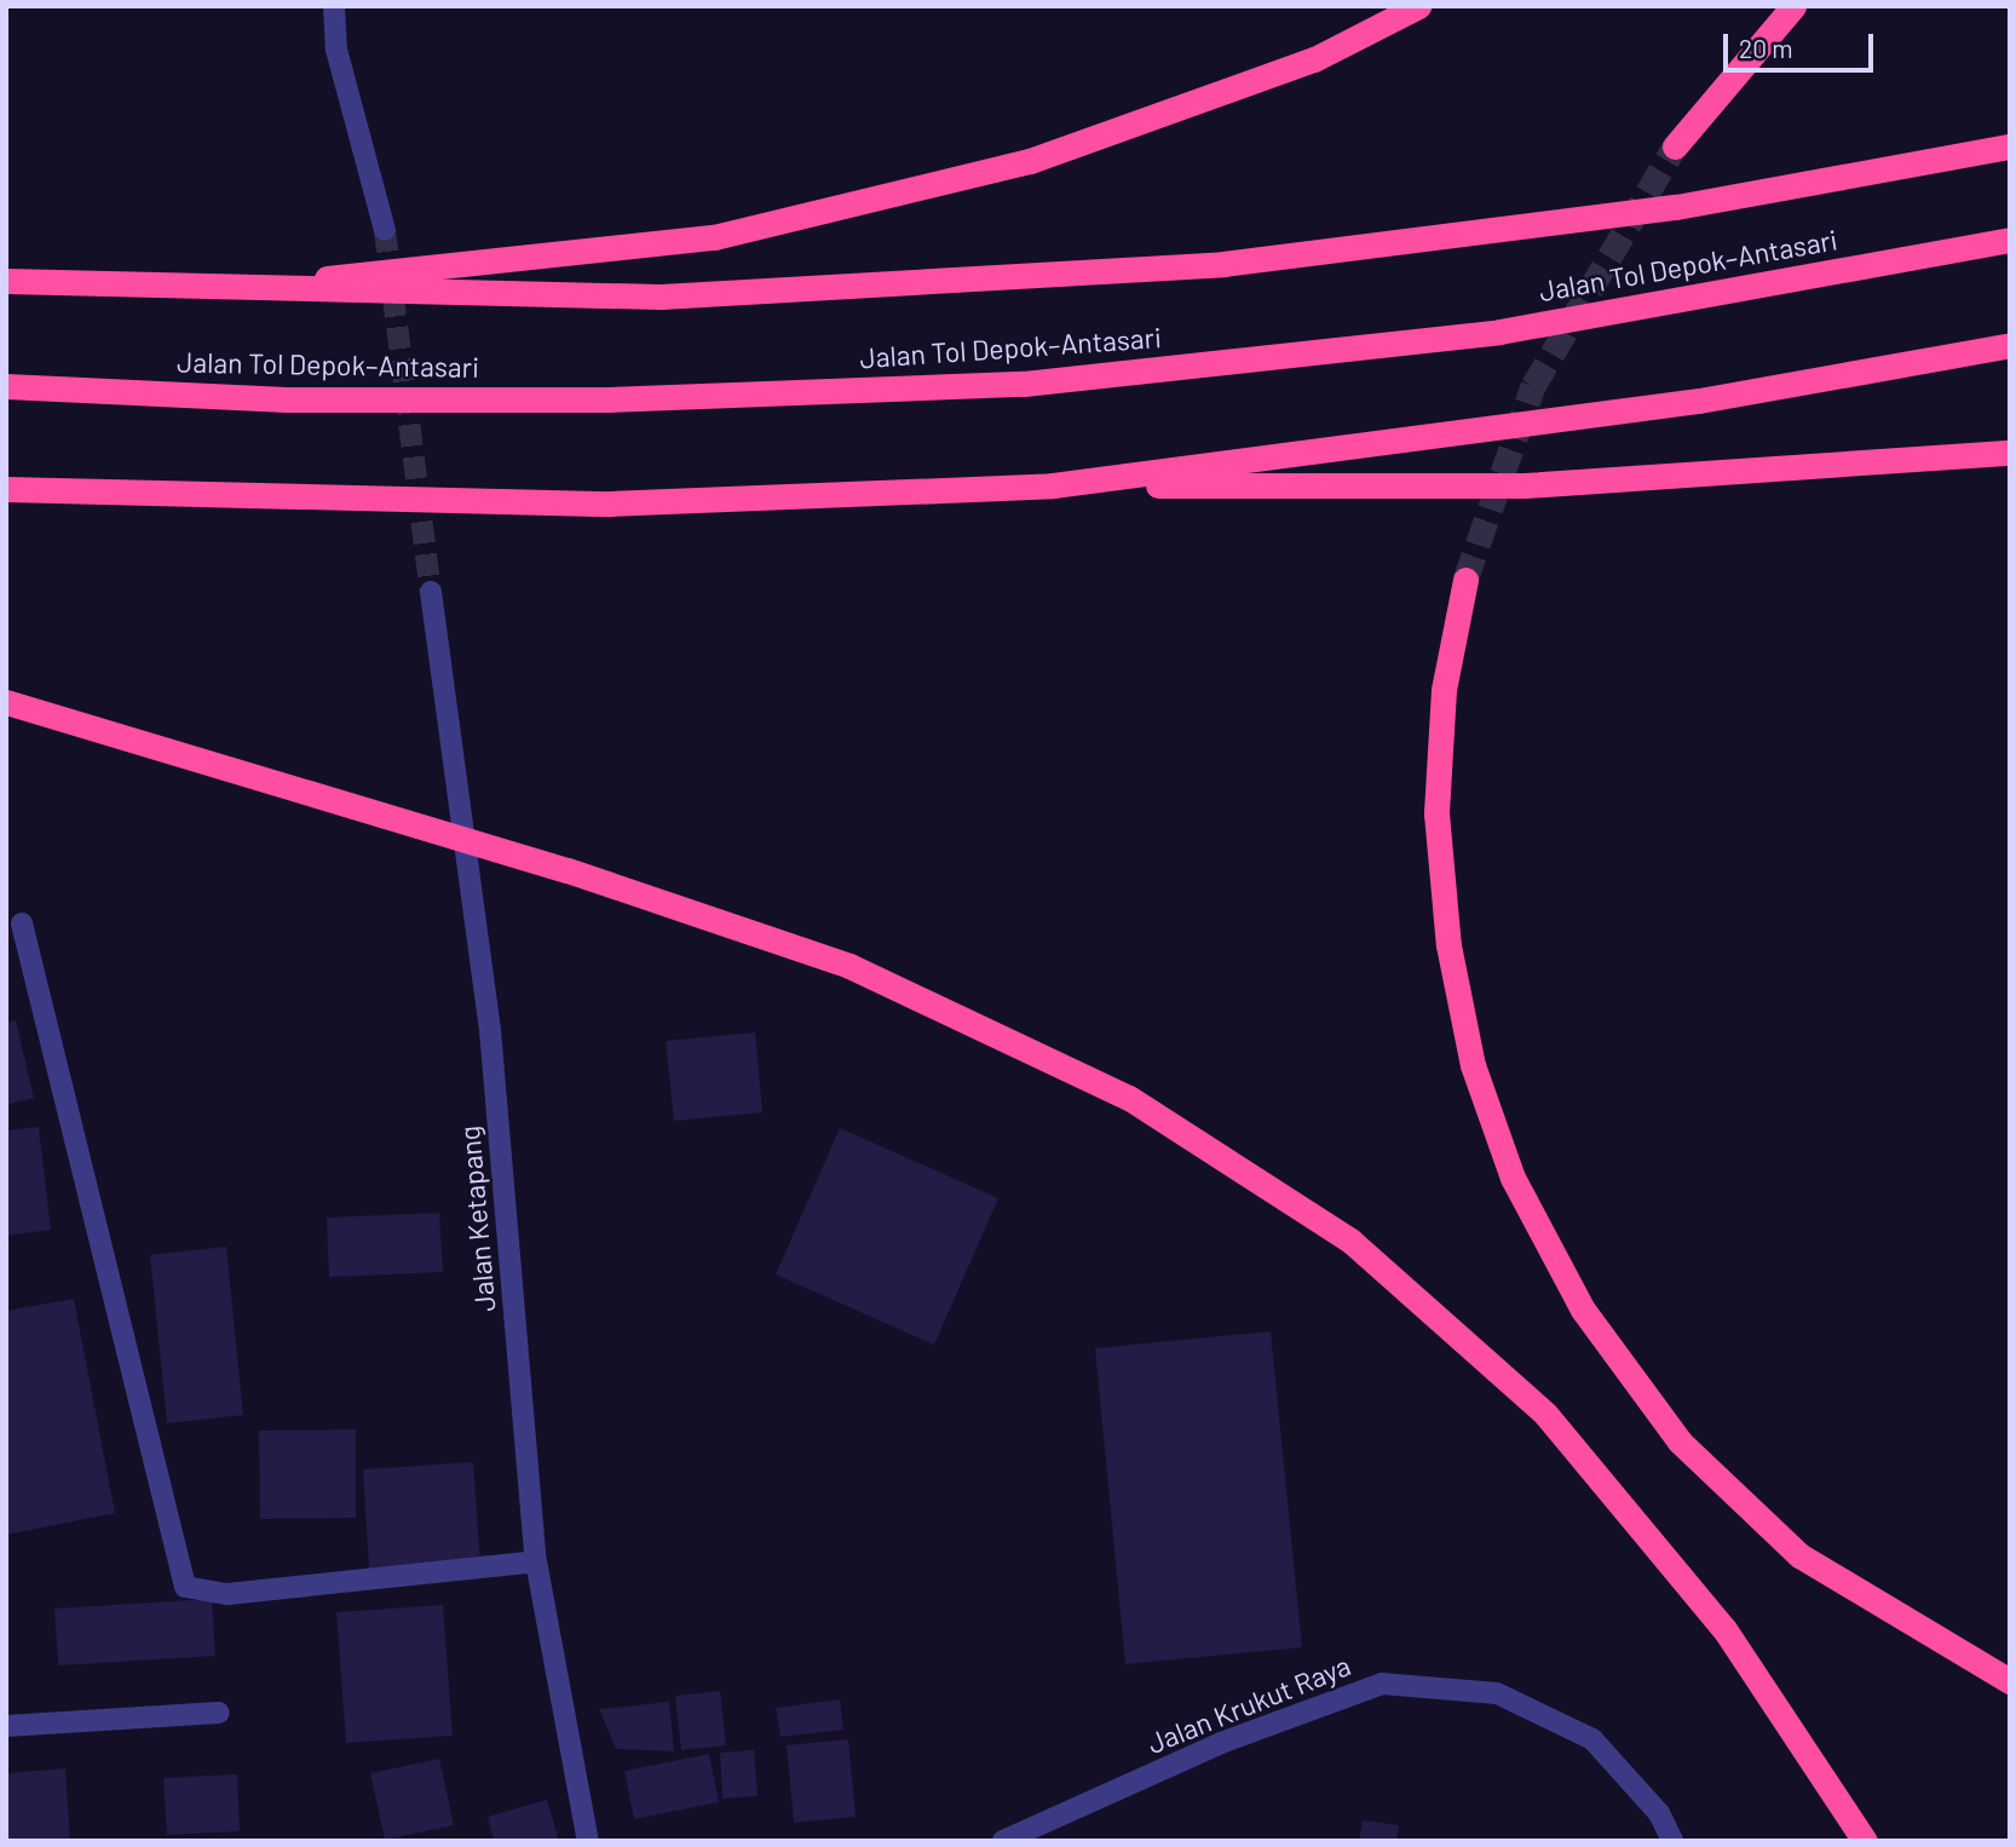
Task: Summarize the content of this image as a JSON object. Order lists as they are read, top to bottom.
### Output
{
  "streets": {
    "highway": ["Jalan Tol Depok–Antasari"],
    "street": ["Jalan Ketapang", "Jalan Krukut Raya"]
  },
  "scale_bar": "20 m"
}
